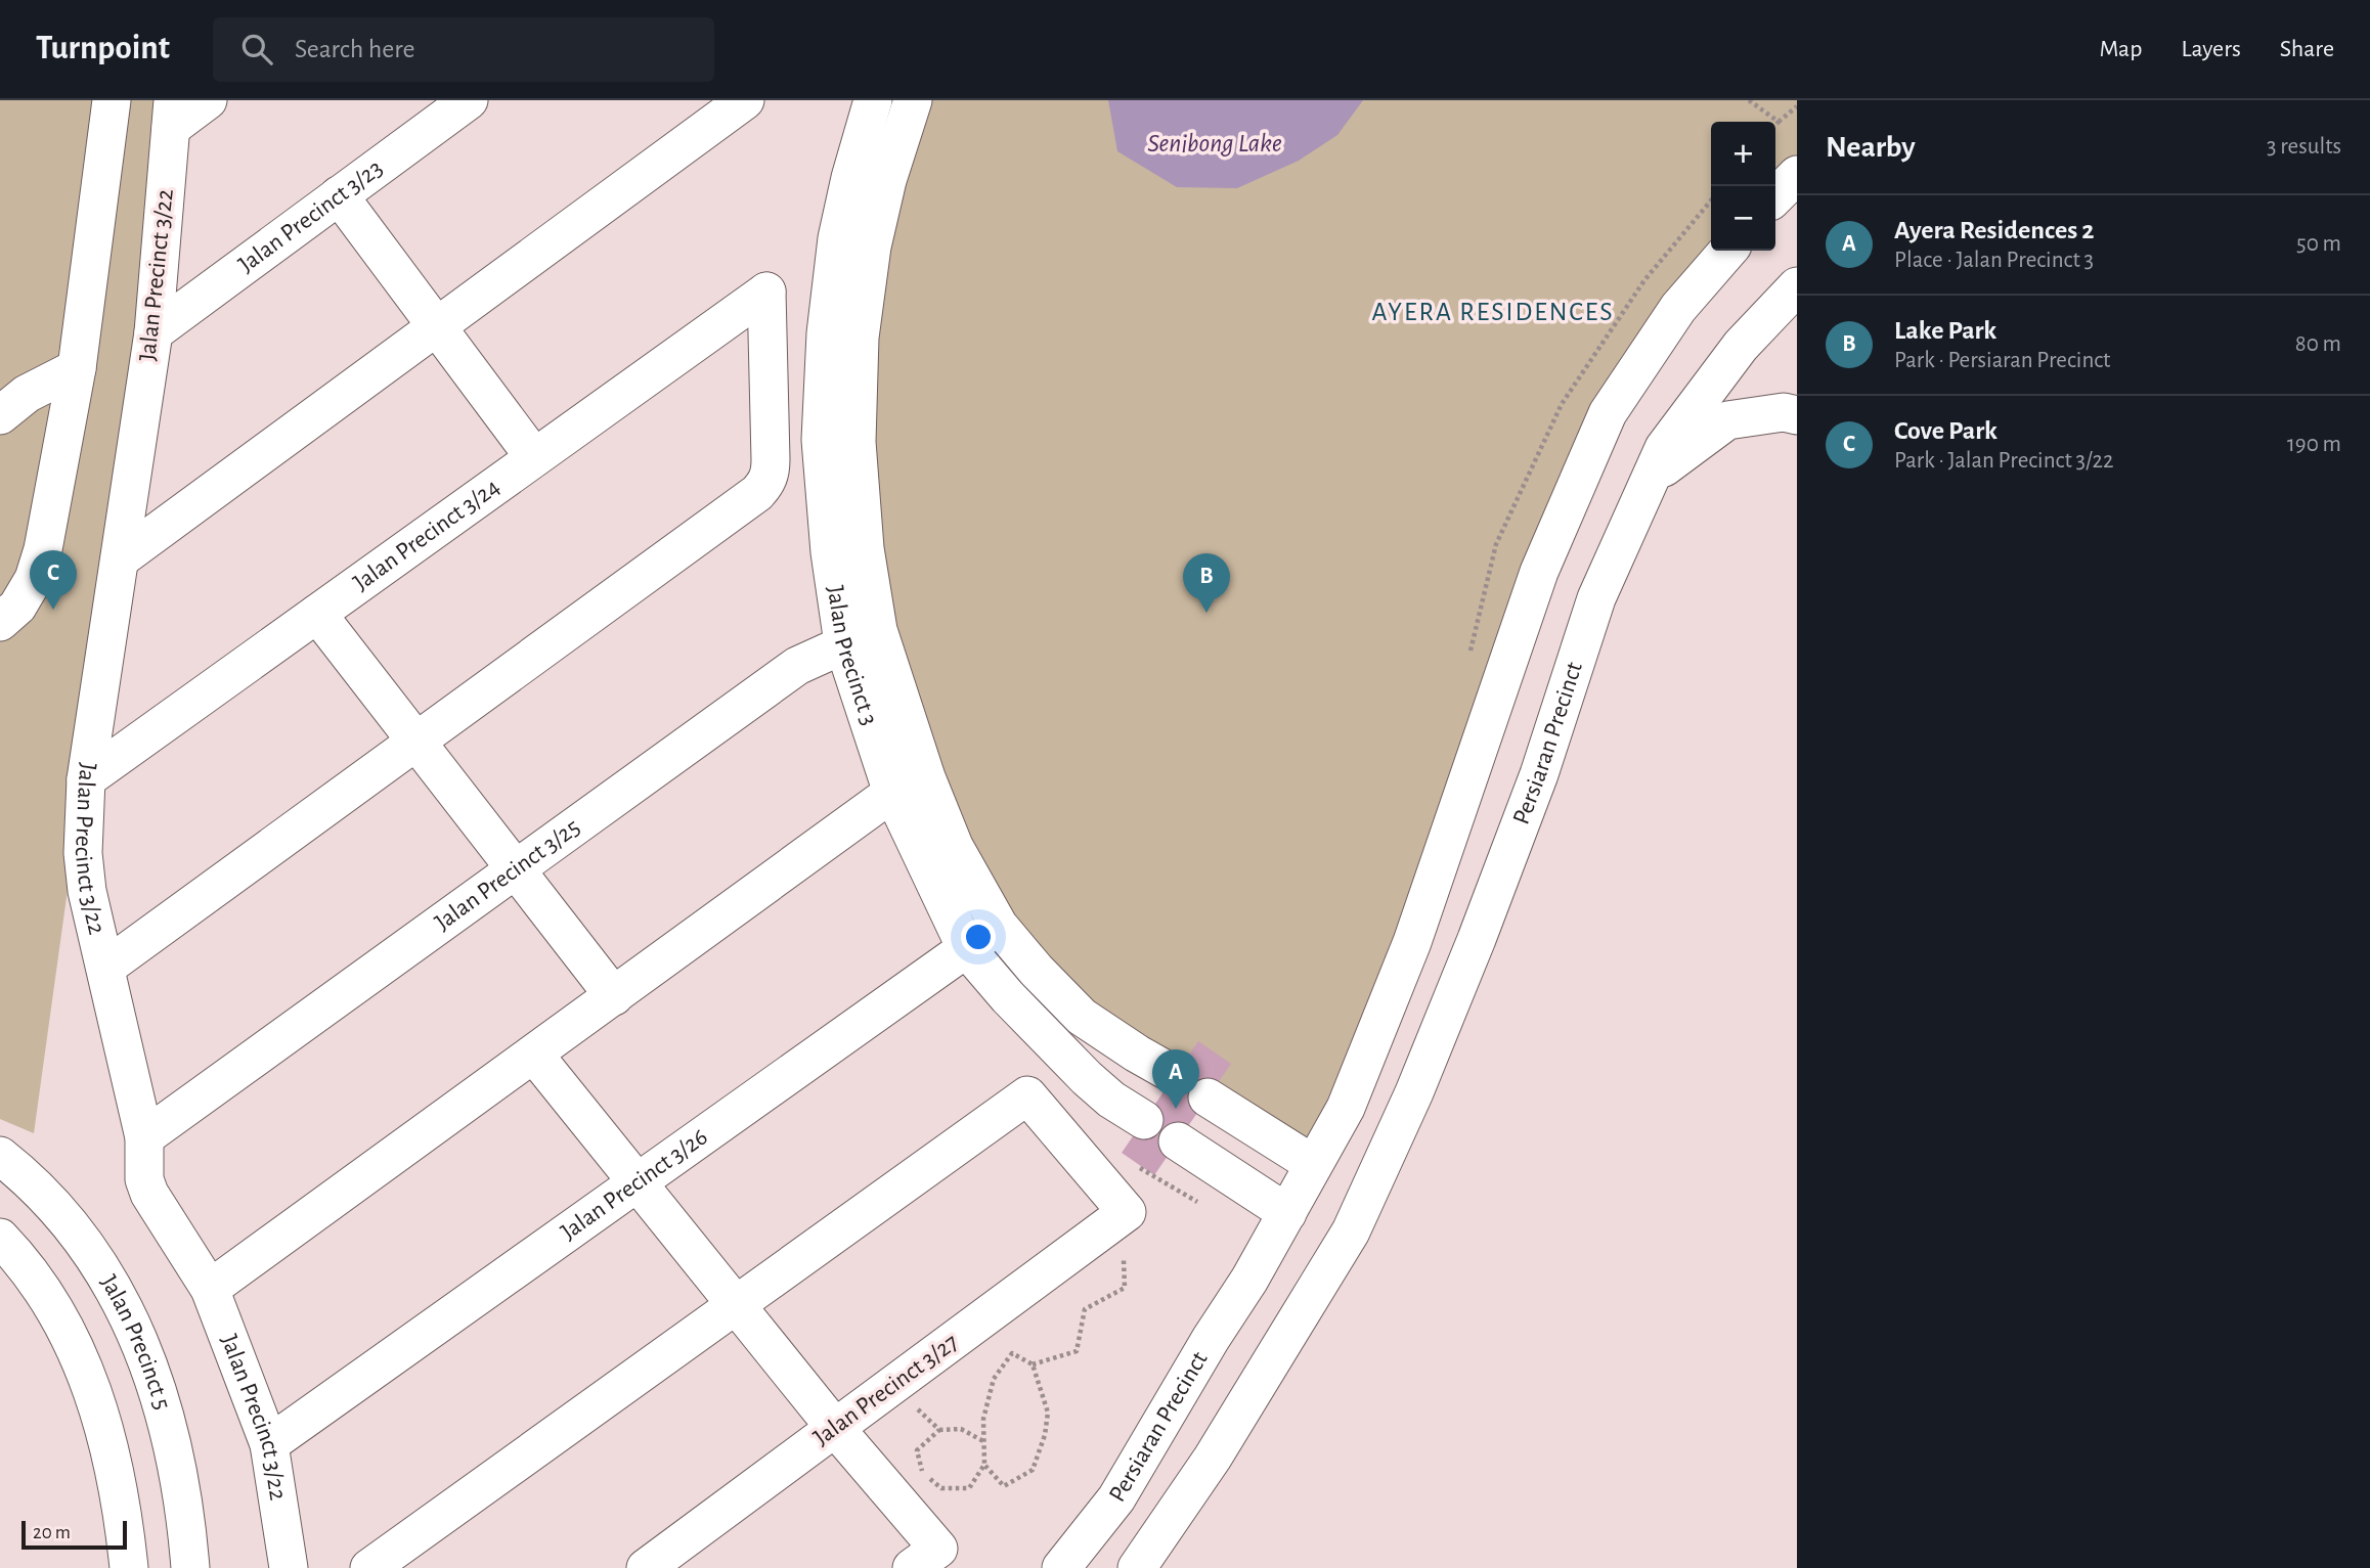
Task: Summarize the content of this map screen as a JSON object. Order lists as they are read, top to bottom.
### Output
{
  "streets": {
    "street": [
      "Jalan Precinct 3/23",
      "Jalan Precinct 3/22",
      "Jalan Precinct 3/24",
      "Jalan Precinct 3",
      "Persiaran Precinct",
      "Jalan Precinct 3/25",
      "Jalan Precinct 3/26",
      "Jalan Precinct 5",
      "Jalan Precinct 3/27"
    ]
  },
  "crossings": [
    ["Jalan Precinct 3/23", "Jalan Precinct 3/22"],
    ["Jalan Precinct 3/22", "Jalan Precinct 3/24"],
    ["Jalan Precinct 3/22", "Jalan Precinct 3/25"],
    ["Jalan Precinct 3/22", "Jalan Precinct 3/26"],
    ["Jalan Precinct 3", "Jalan Precinct 3/25"],
    ["Jalan Precinct 3", "Jalan Precinct 3/26"]
  ],
  "districts": ["AYERA RESIDENCES"],
  "water": ["Senibong Lake"],
  "scale_bar": "20 m",
  "page": {
    "header": "Turnpoint",
    "search": "Search here",
    "nav": ["Map", "Layers", "Share"],
    "heading": ["Nearby", "3 results"],
    "map_buttons": ["+", "−"],
    "list": [
      {
        "mark": "A",
        "name": "Ayera Residences 2",
        "note": "Place · Jalan Precinct 3",
        "value": "50 m"
      },
      {
        "mark": "B",
        "name": "Lake Park",
        "note": "Park · Persiaran Precinct",
        "value": "80 m"
      },
      {
        "mark": "C",
        "name": "Cove Park",
        "note": "Park · Jalan Precinct 3/22",
        "value": "190 m"
      }
    ],
    "pins": ["C", "B", "A"],
    "scale": "20 m"
  }
}
